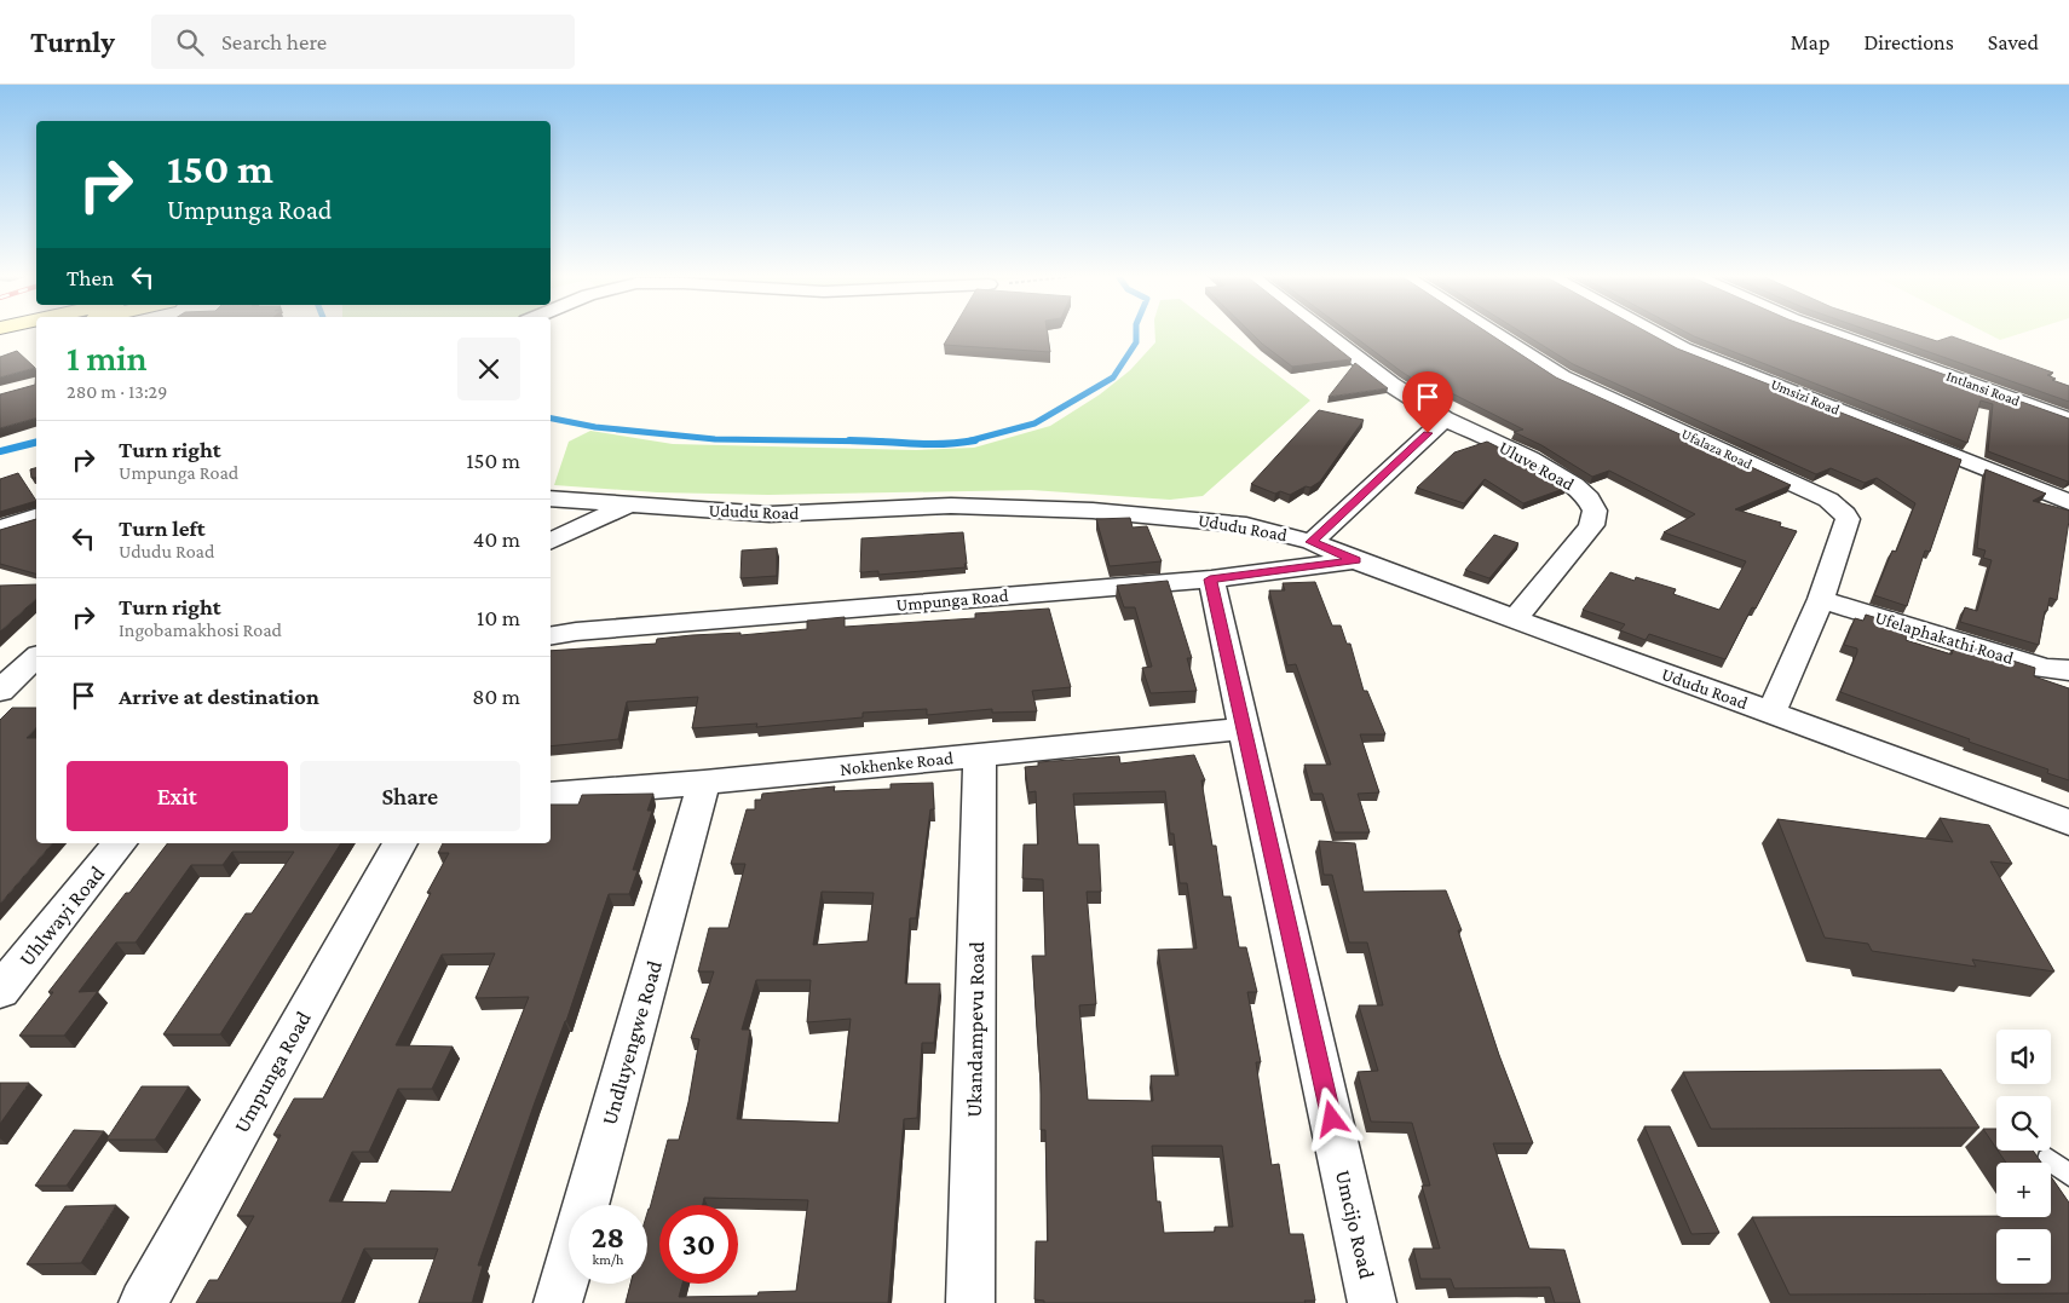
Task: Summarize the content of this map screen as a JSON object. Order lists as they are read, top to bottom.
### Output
{
  "streets": {
    "street": [
      "Intlansi Road",
      "Umsizi Road",
      "Ufalaza Road",
      "Uluve Road",
      "Ududu Road",
      "Umpunga Road",
      "Ufelaphakathi Road",
      "Nokhenke Road",
      "Uhlwayi Road",
      "Ukandampevu Road",
      "Undluyengwe Road",
      "Umcijo Road"
    ]
  },
  "crossings": [
    ["Ufalaza Road", "Ududu Road"],
    ["Ufalaza Road", "Ufelaphakathi Road"],
    ["Uluve Road", "Ududu Road"],
    ["Ududu Road", "Umpunga Road"],
    ["Umpunga Road", "Umcijo Road"],
    ["Nokhenke Road", "Ukandampevu Road"],
    ["Nokhenke Road", "Undluyengwe Road"],
    ["Nokhenke Road", "Umcijo Road"]
  ],
  "page": {
    "header": "Turnly",
    "search": "Search here",
    "nav": ["Map", "Directions", "Saved"],
    "turn": ["150 m", "Umpunga Road"],
    "then": "Then",
    "heading": ["1 min", "280 m · 13:29"],
    "list": [
      {
        "name": "Turn right",
        "note": "Umpunga Road",
        "value": "150 m"
      },
      {
        "name": "Turn left",
        "note": "Ududu Road",
        "value": "40 m"
      },
      {
        "name": "Turn right",
        "note": "Ingobamakhosi Road",
        "value": "10 m"
      },
      {
        "name": "Arrive at destination",
        "value": "80 m"
      }
    ],
    "buttons": ["Exit", "Share"],
    "map_buttons": ["+", "−"],
    "speed": "28 km/h",
    "limit": "30"
  }
}
